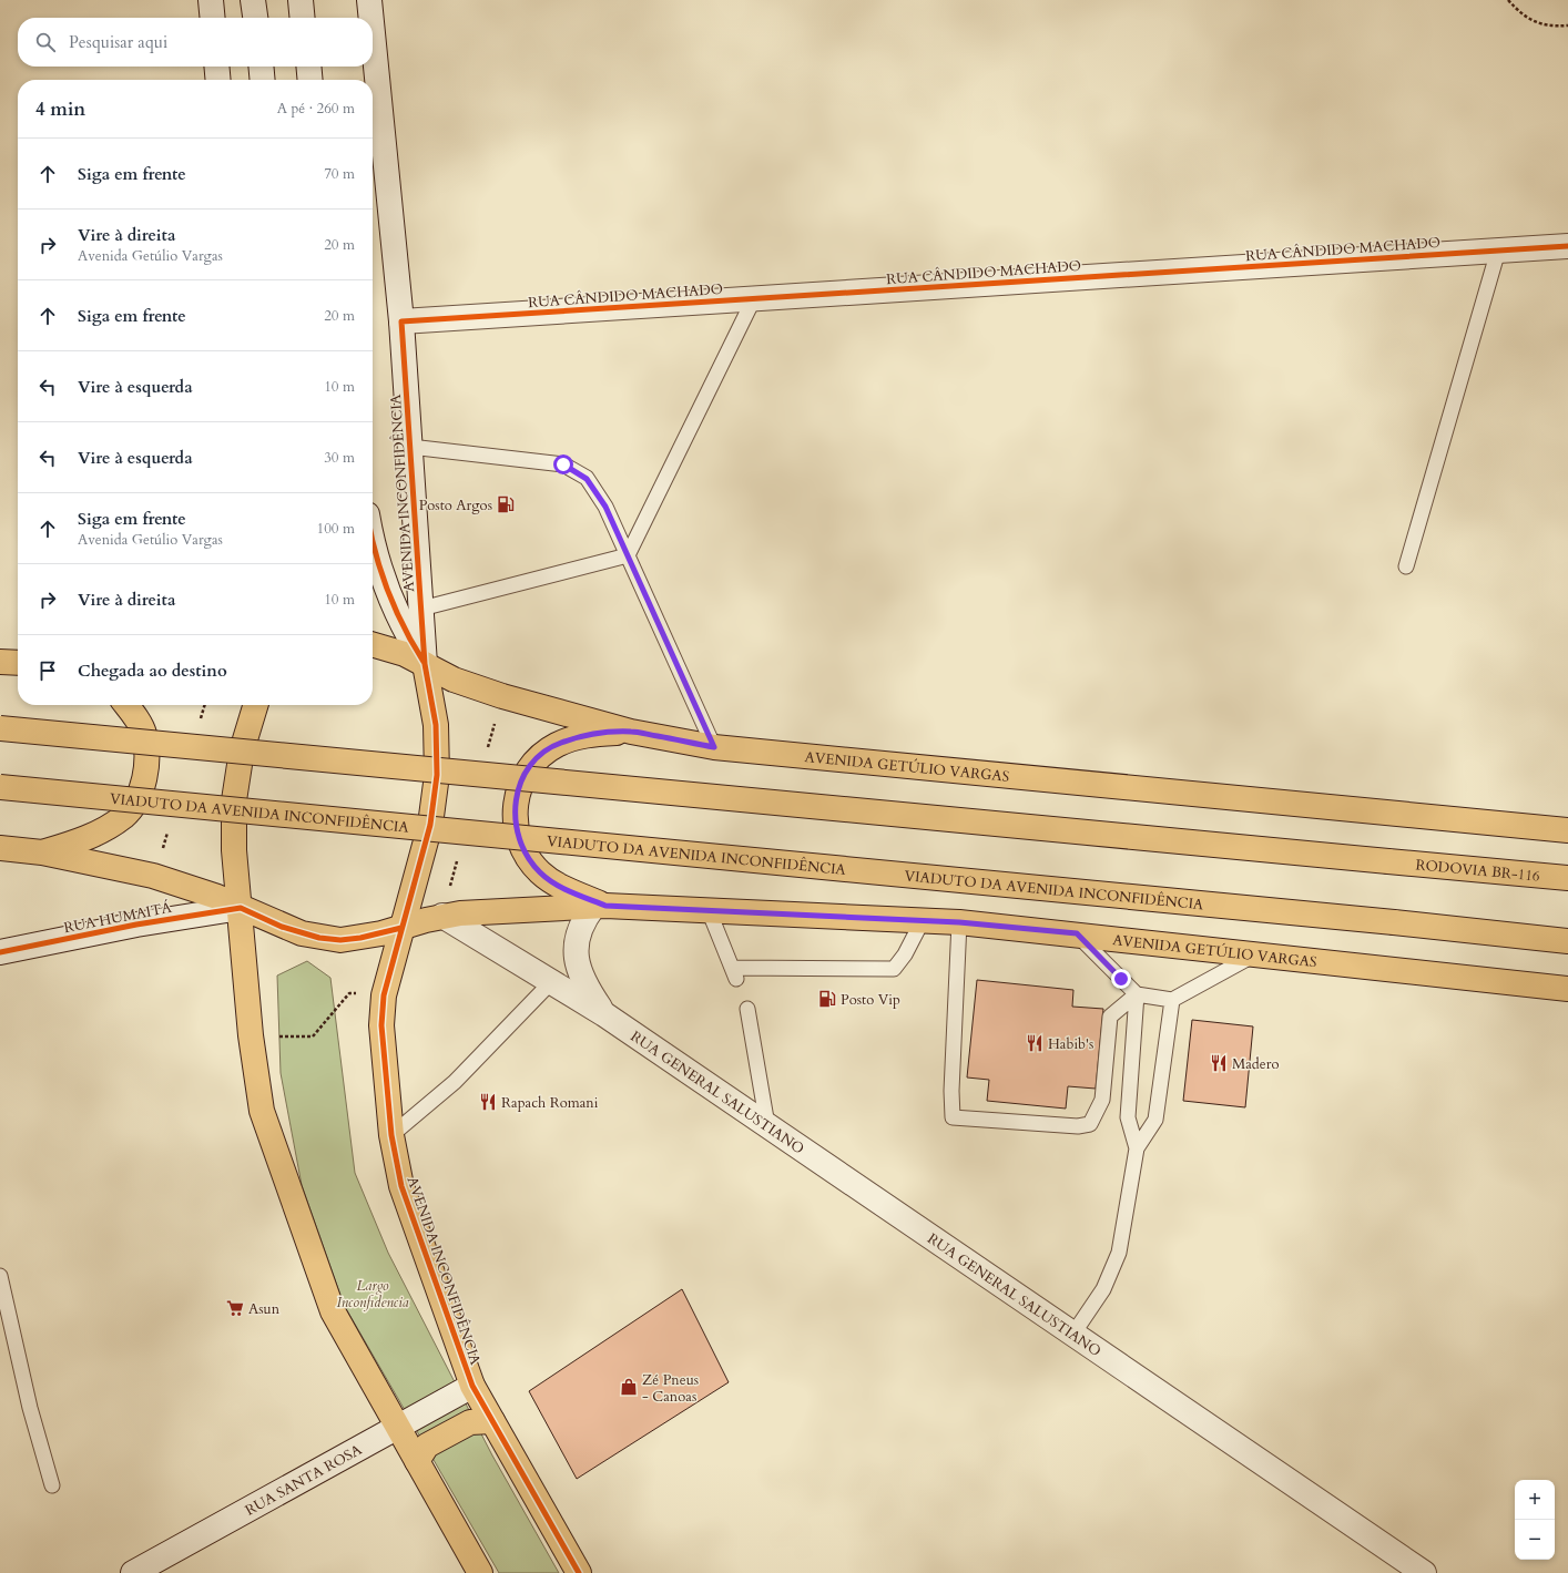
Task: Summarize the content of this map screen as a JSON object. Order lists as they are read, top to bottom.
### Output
{
  "streets": {
    "main road": [
      "AVENIDA INCONFIDÊNCIA",
      "AVENIDA GETÚLIO VARGAS",
      "VIADUTO DA AVENIDA INCONFIDÊNCIA",
      "RODOVIA BR-116"
    ],
    "street": [
      "RUA CÂNDIDO MACHADO",
      "RUA HUMAITÁ",
      "RUA GENERAL SALUSTIANO",
      "RUA SANTA ROSA"
    ]
  },
  "crossings": [
    ["RUA CÂNDIDO MACHADO", "AVENIDA INCONFIDÊNCIA"],
    ["AVENIDA INCONFIDÊNCIA", "AVENIDA GETÚLIO VARGAS"],
    ["AVENIDA INCONFIDÊNCIA", "RUA SANTA ROSA"],
    ["AVENIDA GETÚLIO VARGAS", "RUA HUMAITÁ"],
    ["AVENIDA GETÚLIO VARGAS", "RUA GENERAL SALUSTIANO"]
  ],
  "parks": ["Largo Inconfidencia"],
  "places": {
    "fuel station": ["Posto Argos", "Posto Vip"],
    "restaurant": ["Habib's", "Madero", "Rapach Romani"],
    "supermarket": ["Asun"],
    "shop": ["Zé Pneus - Canoas"]
  },
  "page": {
    "search": "Pesquisar aqui",
    "heading": ["4 min", "A pé · 260 m"],
    "list": [
      ["Siga em frente", "70 m"],
      ["Vire à direita", "Avenida Getúlio Vargas", "20 m"],
      ["Siga em frente", "20 m"],
      ["Vire à esquerda", "10 m"],
      ["Vire à esquerda", "30 m"],
      ["Siga em frente", "Avenida Getúlio Vargas", "100 m"],
      ["Vire à direita", "10 m"],
      "Chegada ao destino"
    ],
    "map_buttons": ["+", "−"]
  }
}
